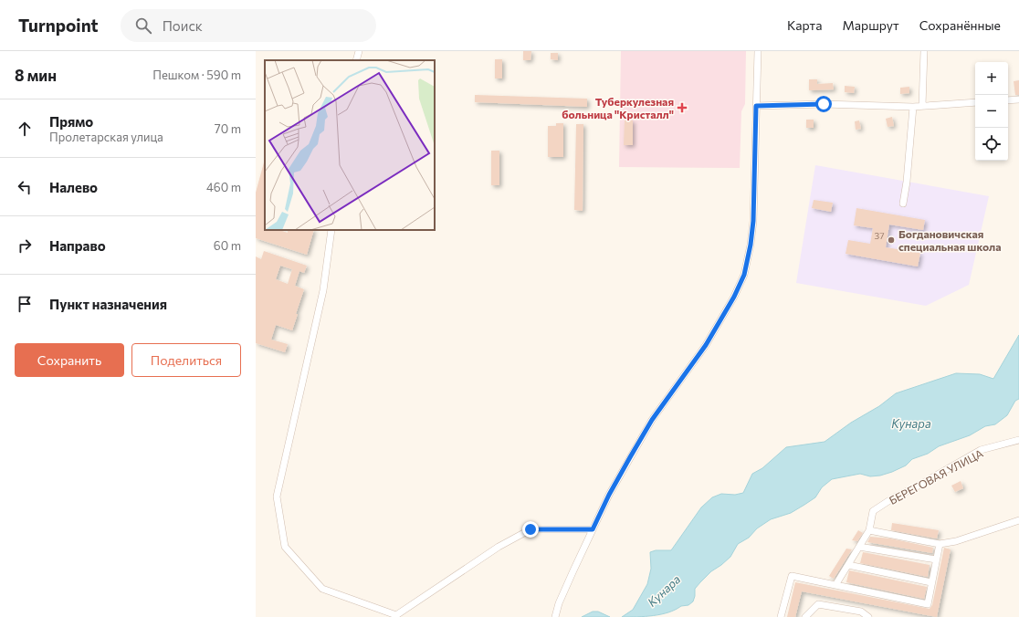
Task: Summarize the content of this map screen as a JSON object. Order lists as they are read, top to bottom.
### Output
{
  "streets": {
    "street": ["БЕРЕГОВАЯ УЛИЦА"]
  },
  "water": ["Кунара"],
  "places": {
    "health": ["Туберкулезная больница \"Кристалл\""],
    "other": ["Богдановичская специальная школа"]
  },
  "house_numbers": ["37"],
  "page": {
    "header": "Turnpoint",
    "search": "Поиск",
    "nav": ["Карта", "Маршрут", "Сохранённые"],
    "heading": ["8 мин", "Пешком · 590 m"],
    "map_buttons": ["+", "−"],
    "list": [
      ["Прямо", "Пролетарская улица", "70 m"],
      ["Налево", "460 m"],
      ["Направо", "60 m"],
      "Пункт назначения"
    ],
    "buttons": ["Сохранить", "Поделиться"]
  }
}
